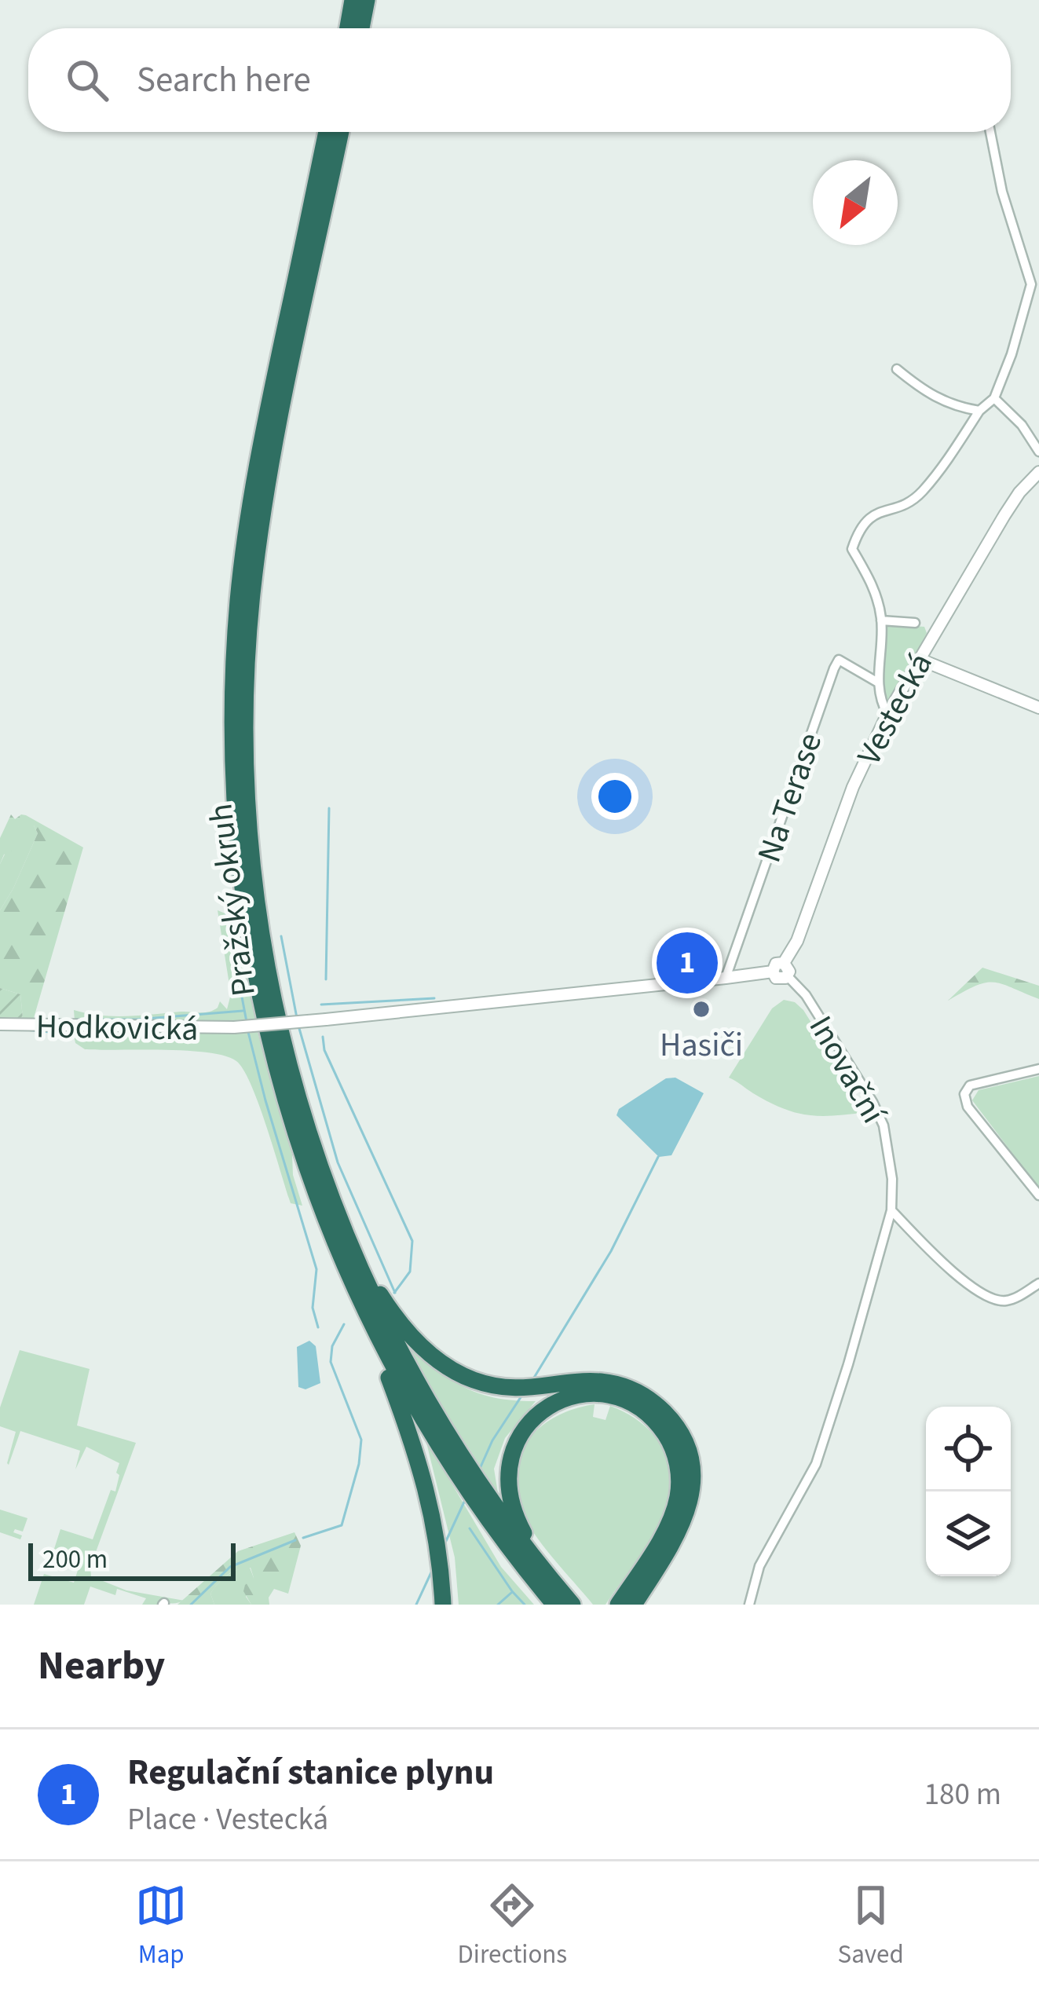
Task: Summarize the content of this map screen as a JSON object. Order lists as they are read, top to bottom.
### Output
{
  "streets": {
    "highway": ["Pražský okruh"],
    "street": [
      "Vestecká",
      "Na Terase",
      "Hodkovická",
      "Inovační"
    ]
  },
  "crossings": [
    ["Vestecká", "Inovační"],
    ["Na Terase", "Hodkovická"]
  ],
  "places": ["Hasiči"],
  "scale_bar": "200 m",
  "north": "bottom left",
  "page": {
    "search": "Search here",
    "pins": "1",
    "scale": "200 m",
    "heading": "Nearby",
    "list": [
      {
        "mark": "1",
        "name": "Regulační stanice plynu",
        "note": "Place · Vestecká",
        "value": "180 m"
      }
    ],
    "nav": ["Map", "Directions", "Saved"]
  }
}
